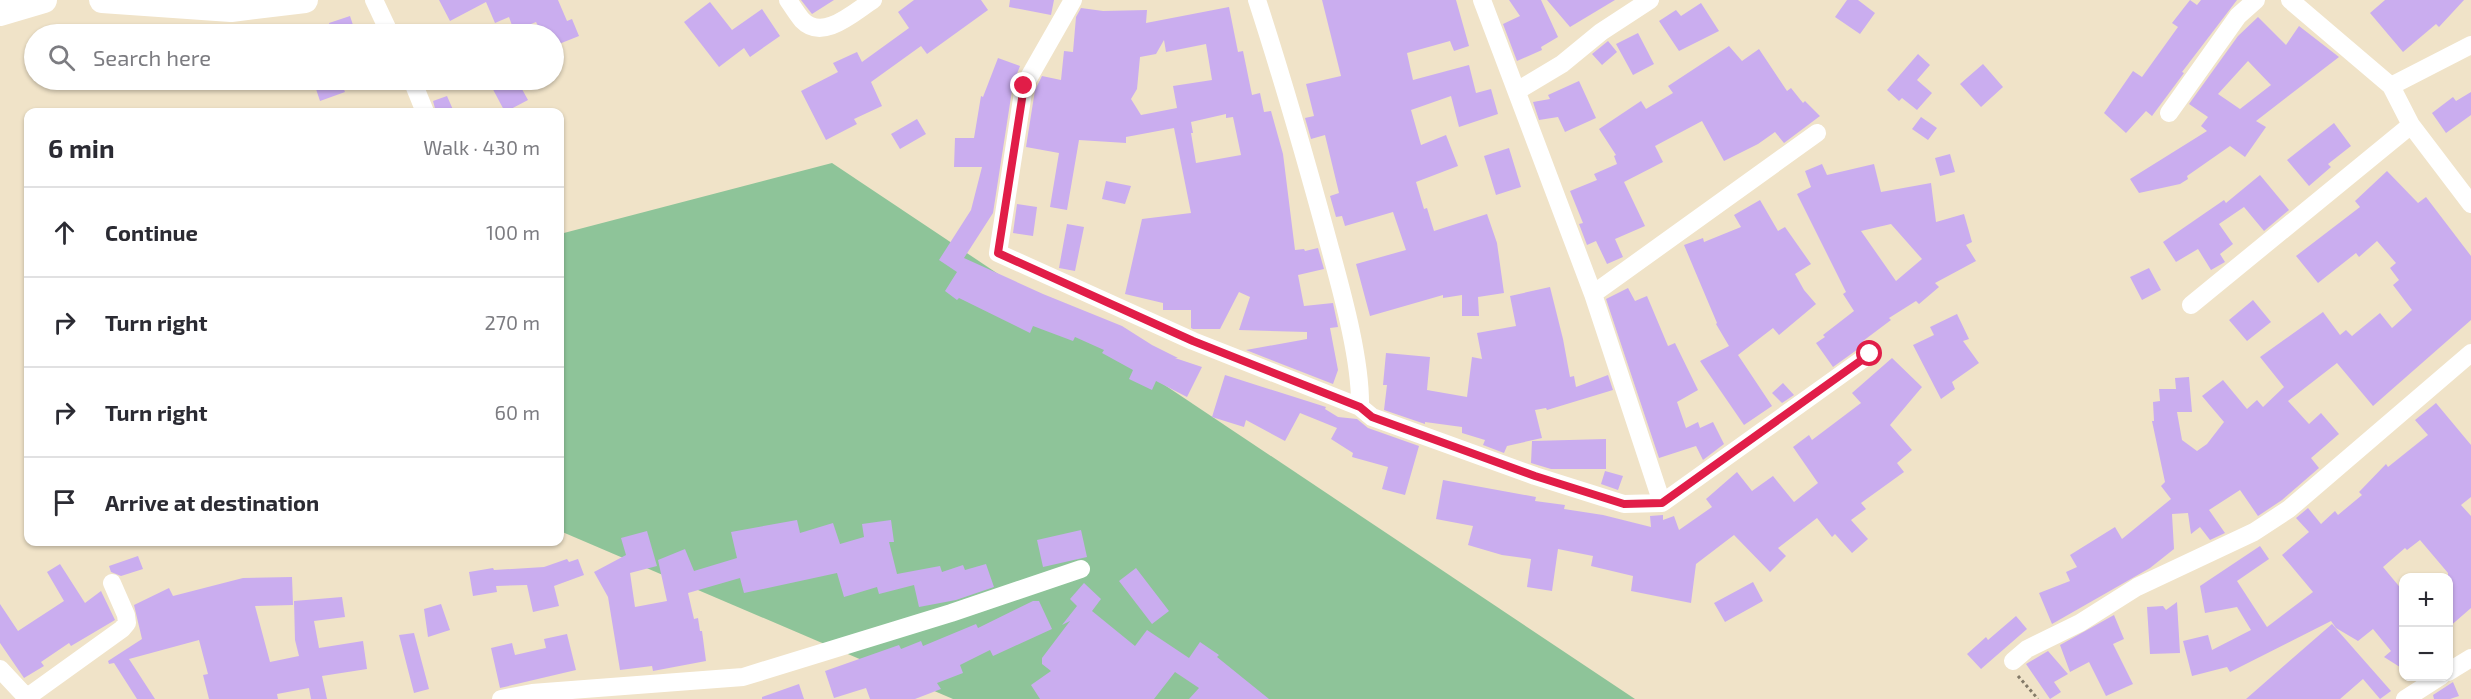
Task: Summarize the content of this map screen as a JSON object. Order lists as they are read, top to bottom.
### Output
{
  "page": {
    "search": "Search here",
    "heading": ["6 min", "Walk · 430 m"],
    "list": [
      ["Continue", "100 m"],
      ["Turn right", "270 m"],
      ["Turn right", "60 m"],
      "Arrive at destination"
    ],
    "map_buttons": ["+", "−"]
  }
}
